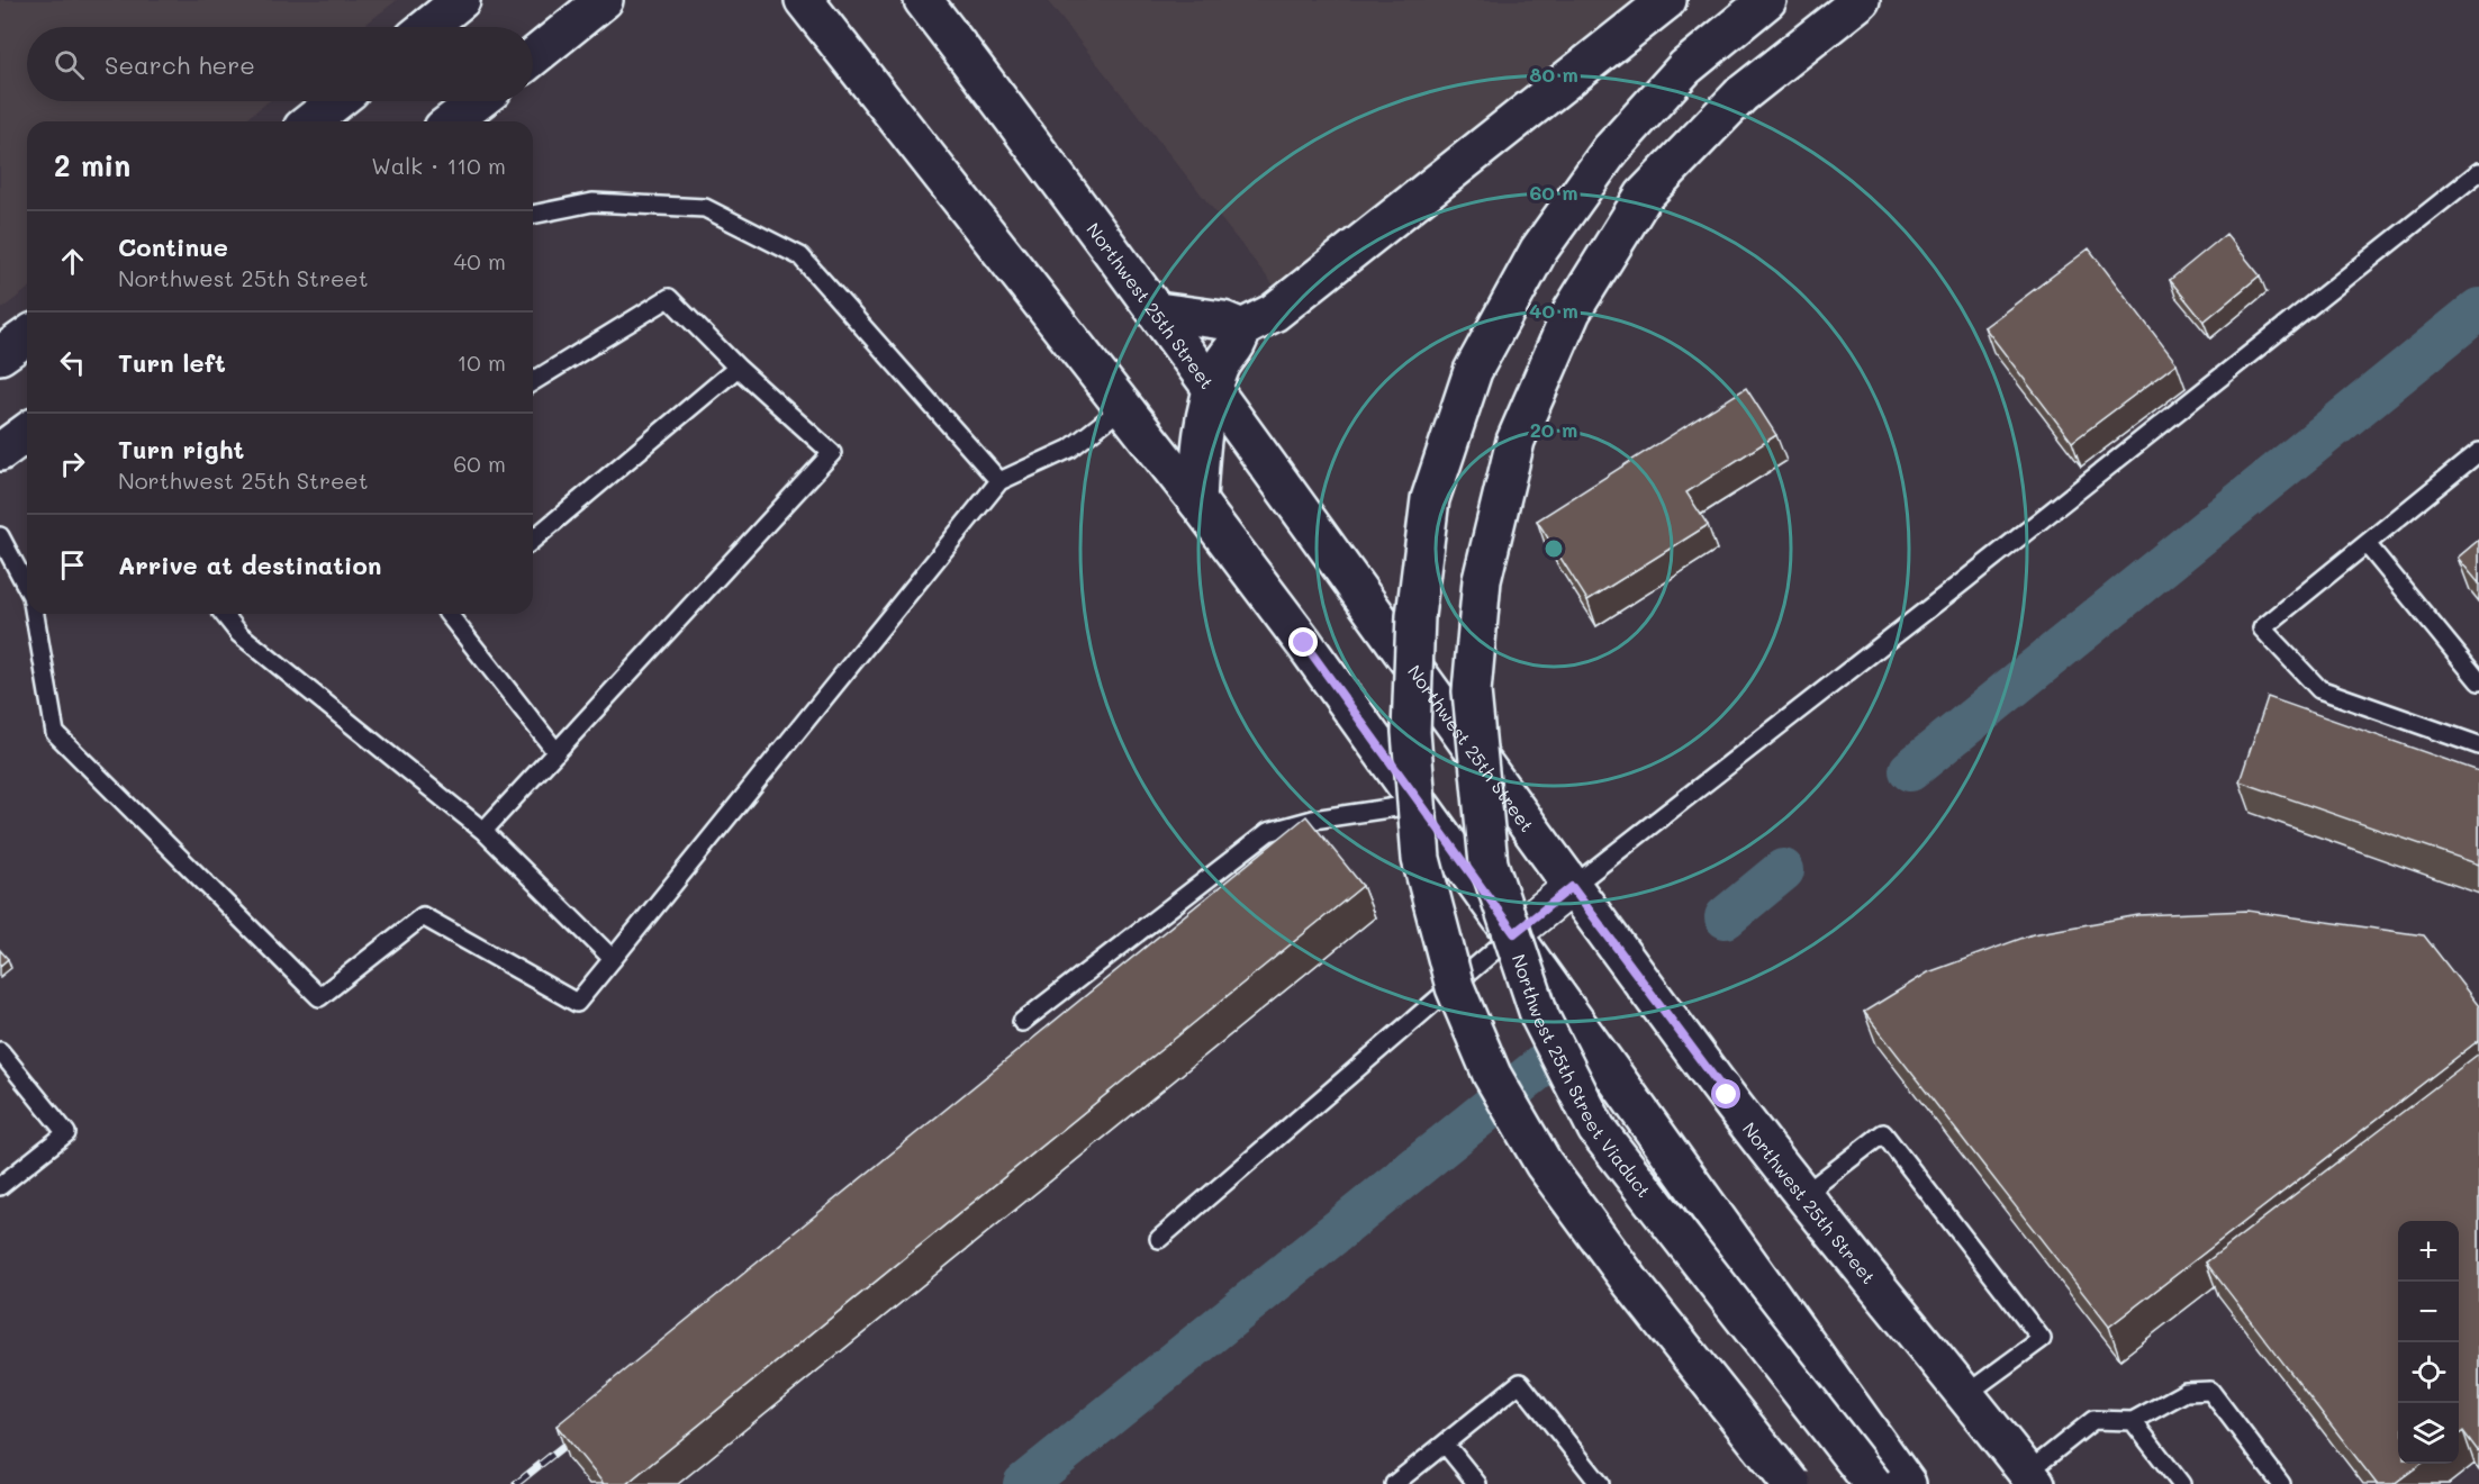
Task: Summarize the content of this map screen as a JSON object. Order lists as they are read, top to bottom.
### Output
{
  "streets": {
    "main road": ["Northwest 25th Street", "Northwest 25th Street Viaduct"]
  },
  "page": {
    "search": "Search here",
    "heading": ["2 min", "Walk · 110 m"],
    "list": [
      ["Continue", "Northwest 25th Street", "40 m"],
      ["Turn left", "10 m"],
      ["Turn right", "Northwest 25th Street", "60 m"],
      "Arrive at destination"
    ],
    "map_buttons": ["+", "−"]
  },
  "rings": [
    "80 m",
    "60 m",
    "40 m",
    "20 m"
  ]
}
